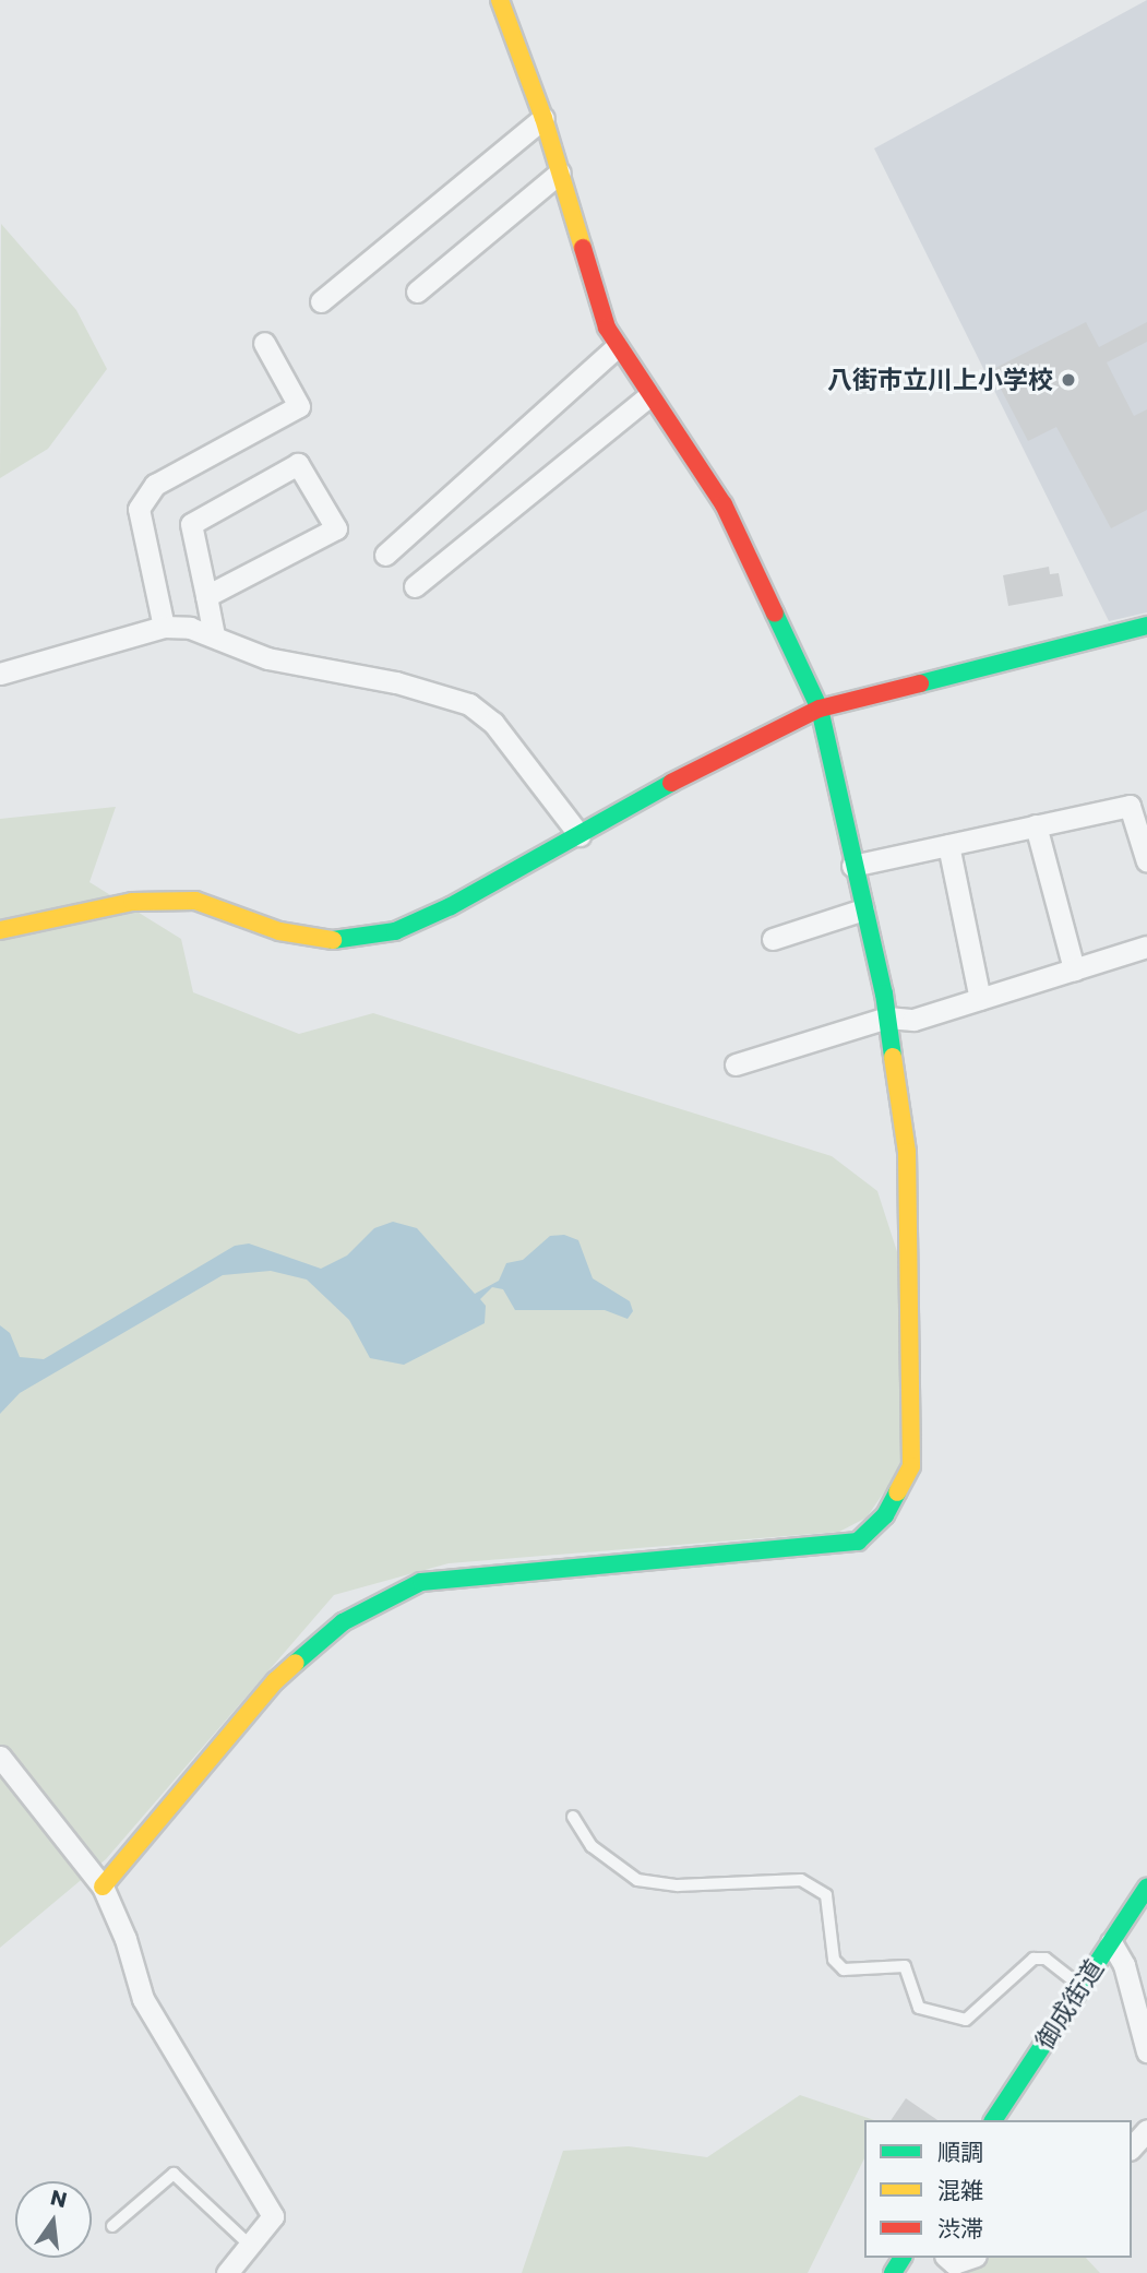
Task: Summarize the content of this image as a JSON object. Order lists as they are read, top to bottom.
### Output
{
  "streets": {
    "street": ["御成街道"]
  },
  "places": ["八街市立川上小学校"],
  "legend": ["順調", "混雑", "渋滞"],
  "north": "top"
}
